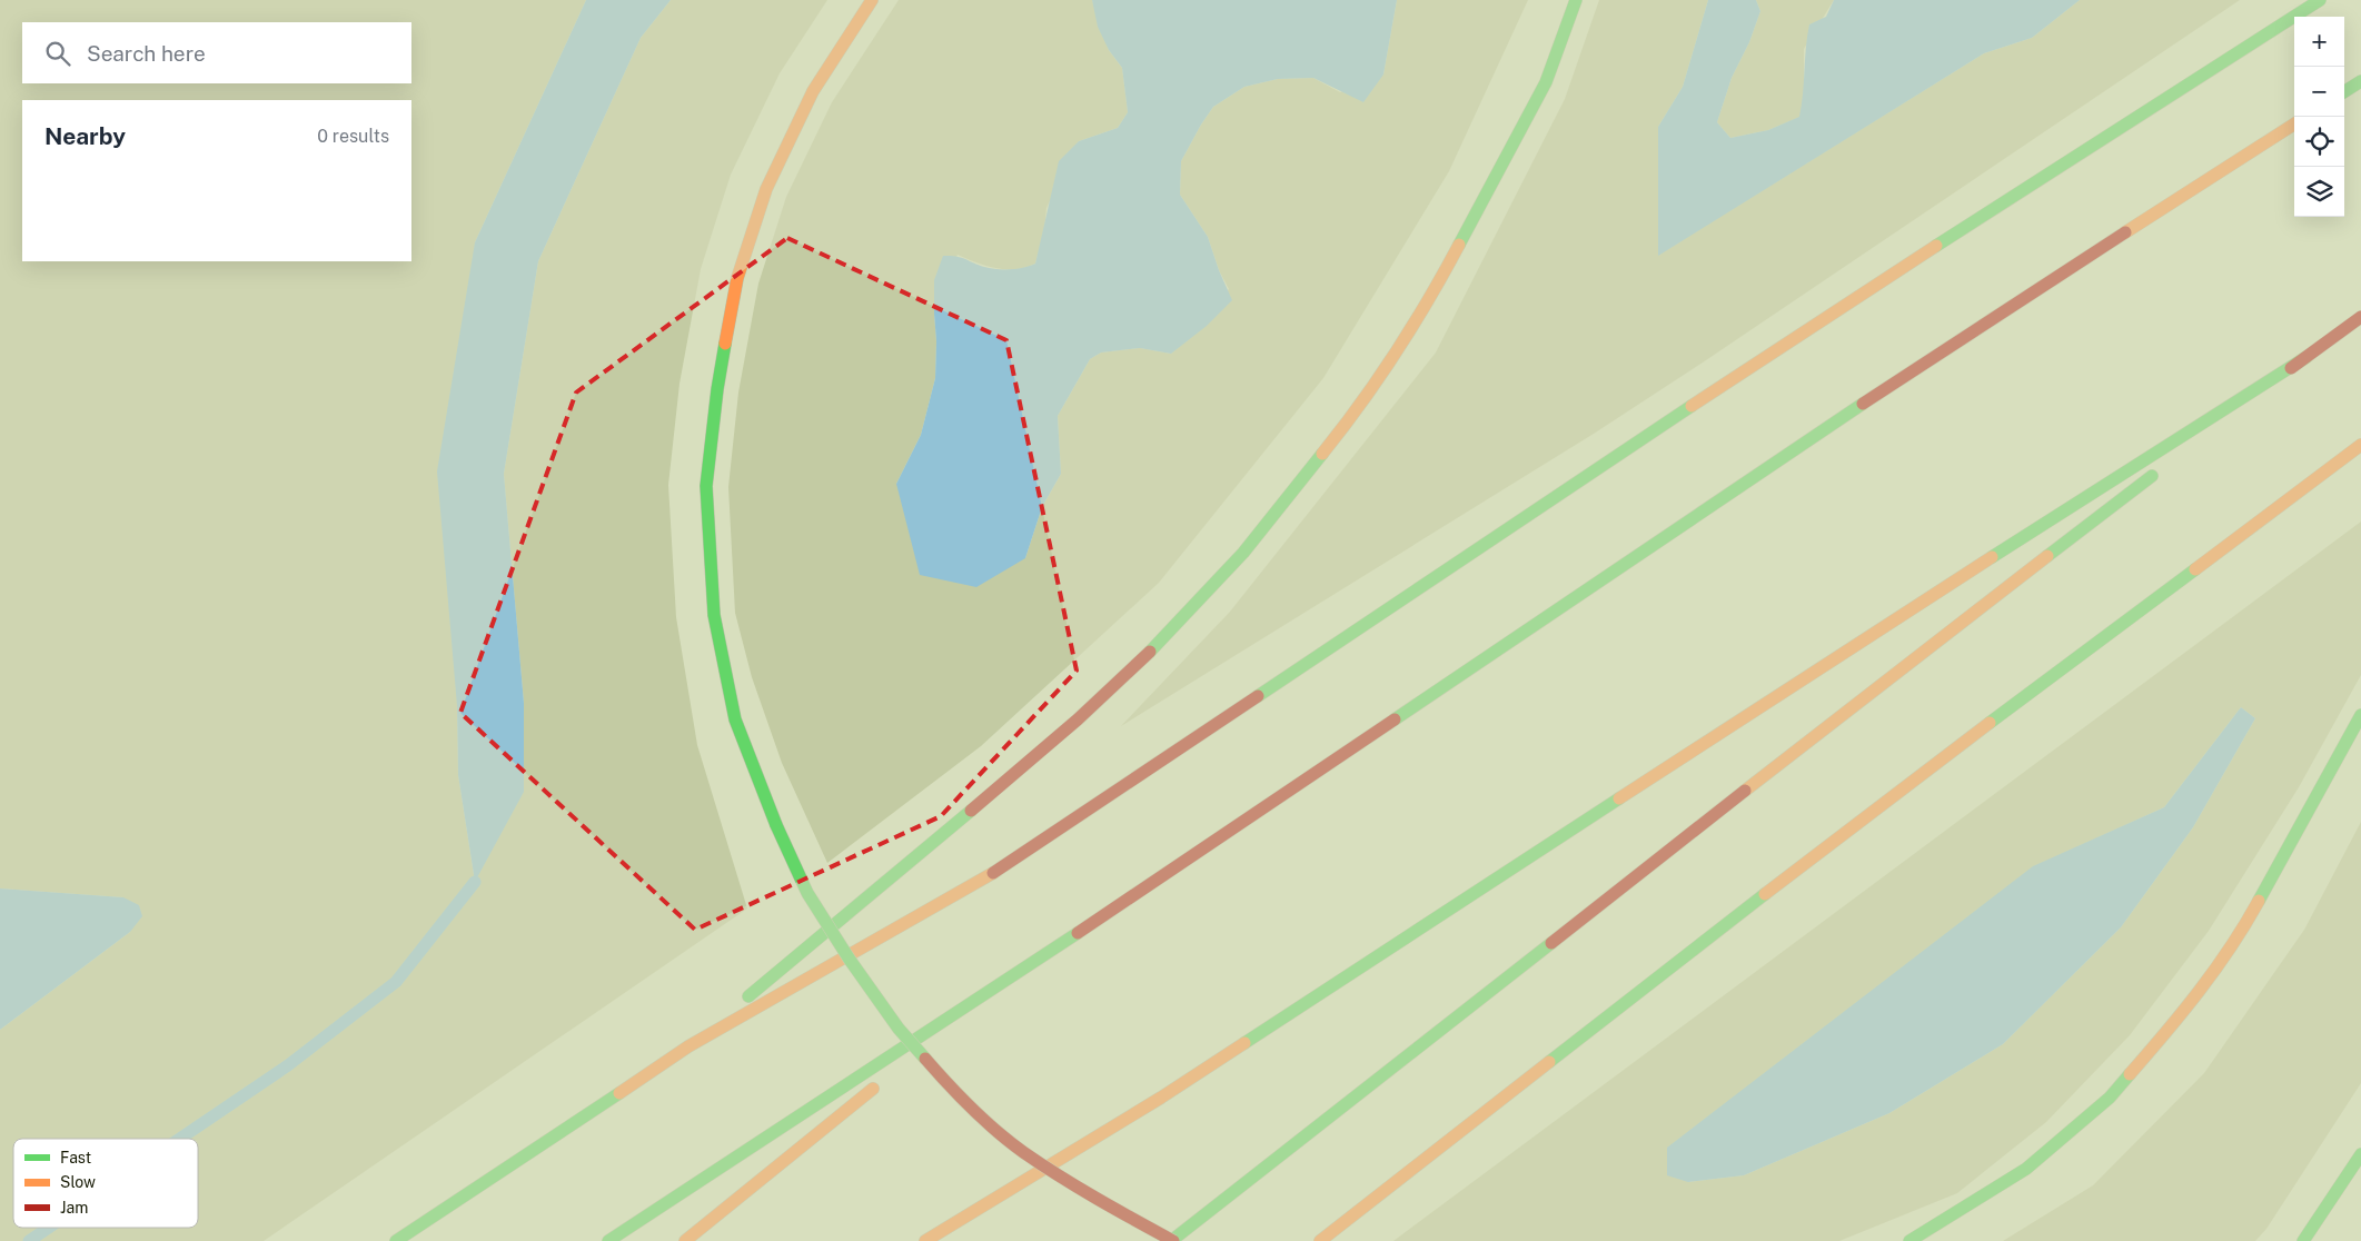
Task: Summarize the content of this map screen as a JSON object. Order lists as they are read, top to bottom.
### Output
{
  "legend": ["Fast", "Slow", "Jam"],
  "page": {
    "map_buttons": ["+", "−"],
    "search": "Search here",
    "heading": ["Nearby", "0 results"]
  }
}
